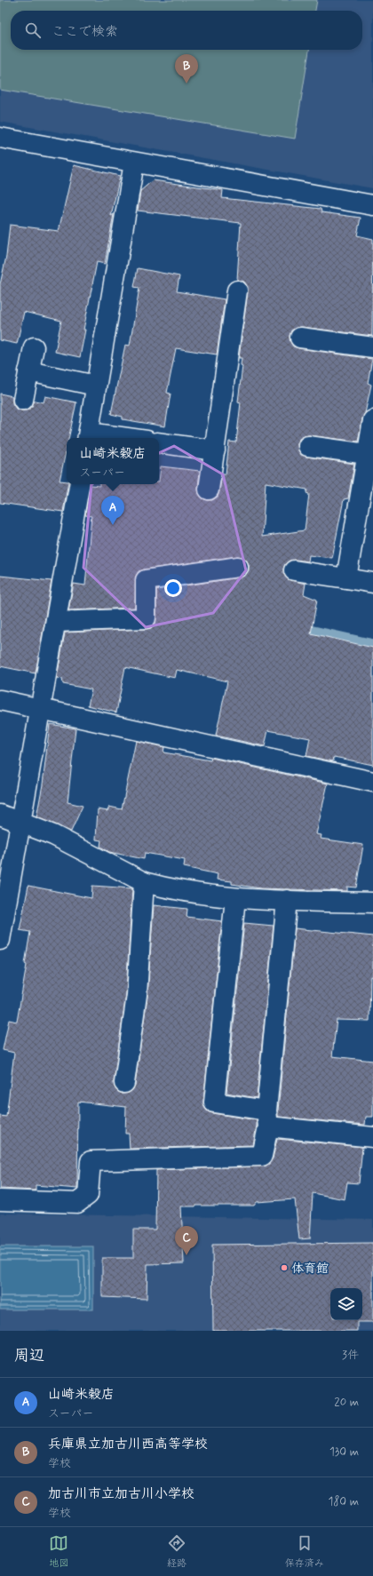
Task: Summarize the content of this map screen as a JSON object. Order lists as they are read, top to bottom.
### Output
{
  "places": ["体育館"],
  "page": {
    "search": "ここで検索",
    "pins": ["B", "A", "C"],
    "popup": ["山崎米穀店", "スーパー"],
    "heading": ["周辺", "3件"],
    "list": [
      {
        "mark": "A",
        "name": "山崎米穀店",
        "note": "スーパー",
        "value": "20 m"
      },
      {
        "mark": "B",
        "name": "兵庫県立加古川西高等学校",
        "note": "学校",
        "value": "130 m"
      },
      {
        "mark": "C",
        "name": "加古川市立加古川小学校",
        "note": "学校",
        "value": "180 m"
      }
    ],
    "nav": ["地図", "経路", "保存済み"]
  }
}
